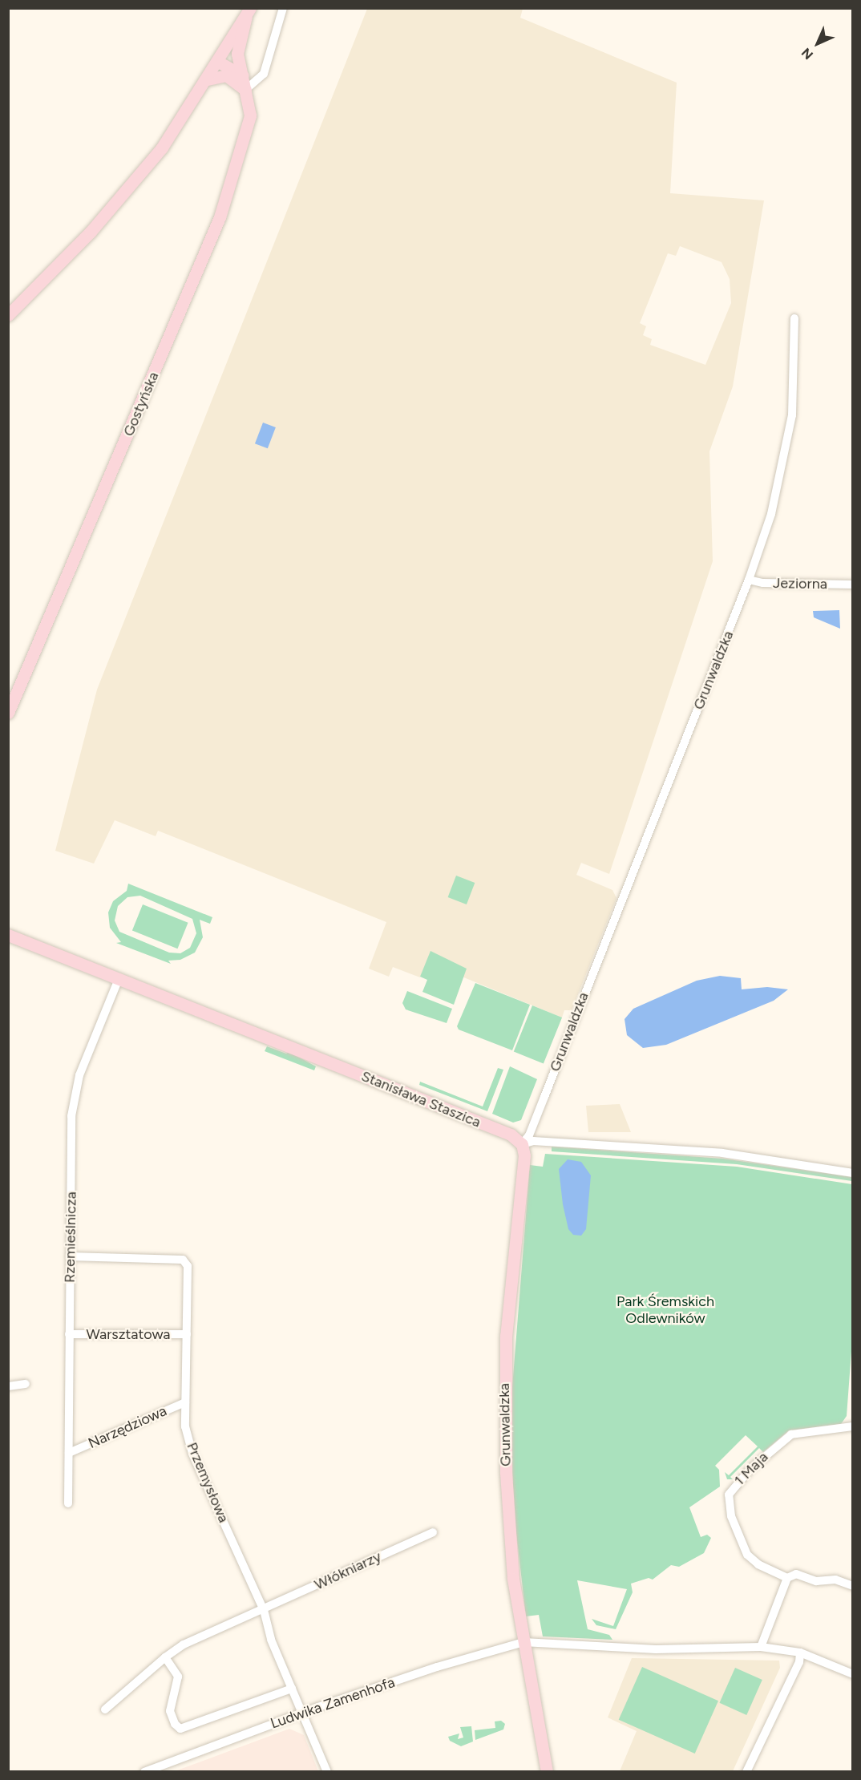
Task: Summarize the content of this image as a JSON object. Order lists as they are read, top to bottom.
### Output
{
  "streets": {
    "main road": ["Gostyńska", "Grunwaldzka", "Stanisława Staszica"],
    "street": [
      "Jeziorna",
      "Rzemieślnicza",
      "Warsztatowa",
      "Narzędziowa",
      "1 Maja",
      "Przemysłowa",
      "Włókniarzy",
      "Ludwika Zamenhofa"
    ]
  },
  "crossings": [
    ["Jeziorna", "Grunwaldzka"],
    ["Grunwaldzka", "Stanisława Staszica"],
    ["Grunwaldzka", "Ludwika Zamenhofa"],
    ["Stanisława Staszica", "Rzemieślnicza"],
    ["Rzemieślnicza", "Warsztatowa"],
    ["Rzemieślnicza", "Narzędziowa"],
    ["Rzemieślnicza", "Przemysłowa"],
    ["Warsztatowa", "Przemysłowa"],
    ["Narzędziowa", "Przemysłowa"],
    ["Przemysłowa", "Włókniarzy"],
    ["Przemysłowa", "Ludwika Zamenhofa"]
  ],
  "parks": ["Park Śremskich Odlewników"],
  "north": "bottom left"
}
